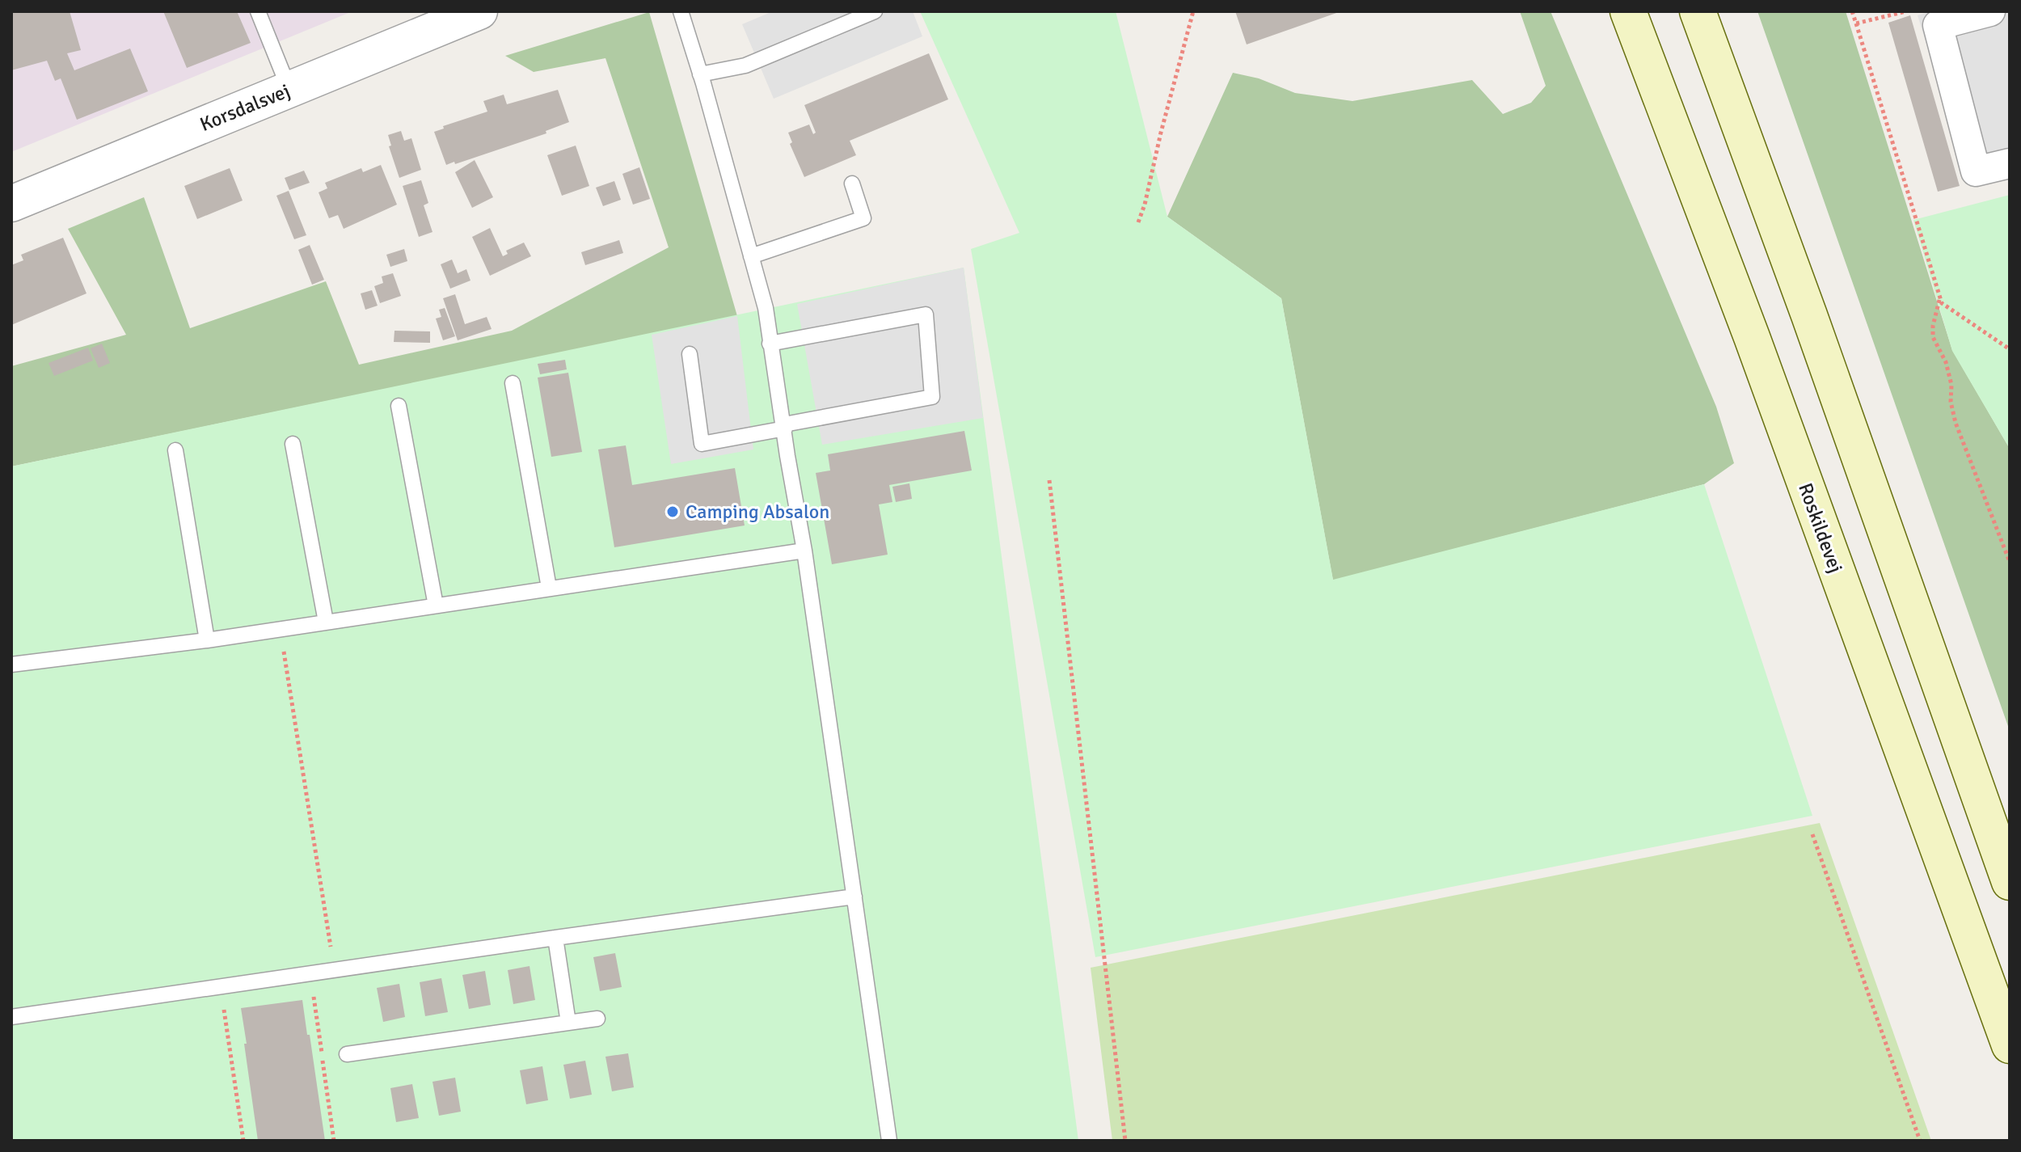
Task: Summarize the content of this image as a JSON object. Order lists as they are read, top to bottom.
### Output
{
  "streets": {
    "main road": ["Roskildevej"],
    "street": ["Korsdalsvej"]
  },
  "places": ["Camping Absalon"]
}
